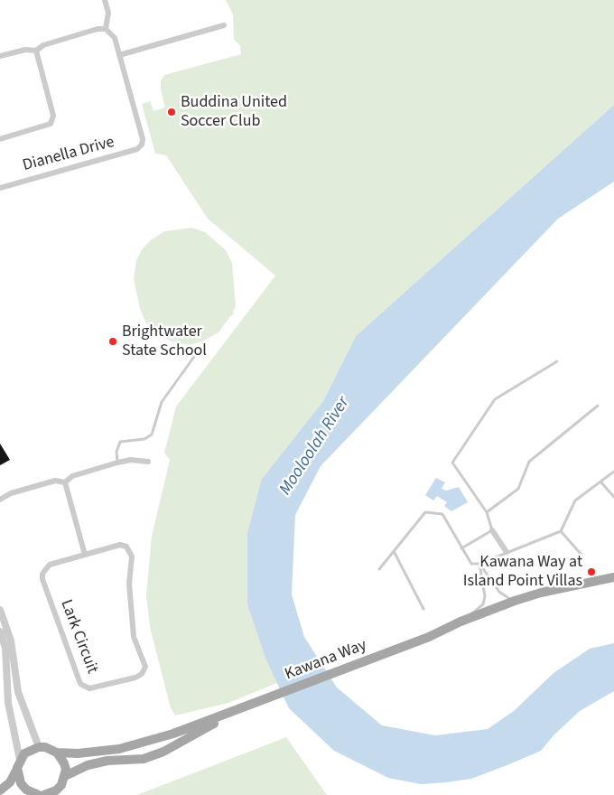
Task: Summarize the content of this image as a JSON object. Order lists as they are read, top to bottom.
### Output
{
  "streets": {
    "main road": ["Kawana Way"],
    "street": ["Dianella Drive", "Lark Circuit"]
  },
  "water": ["Mooloolah River"],
  "places": ["Buddina United Soccer Club", "Brightwater State School", "Kawana Way at Island Point Villas"]
}
